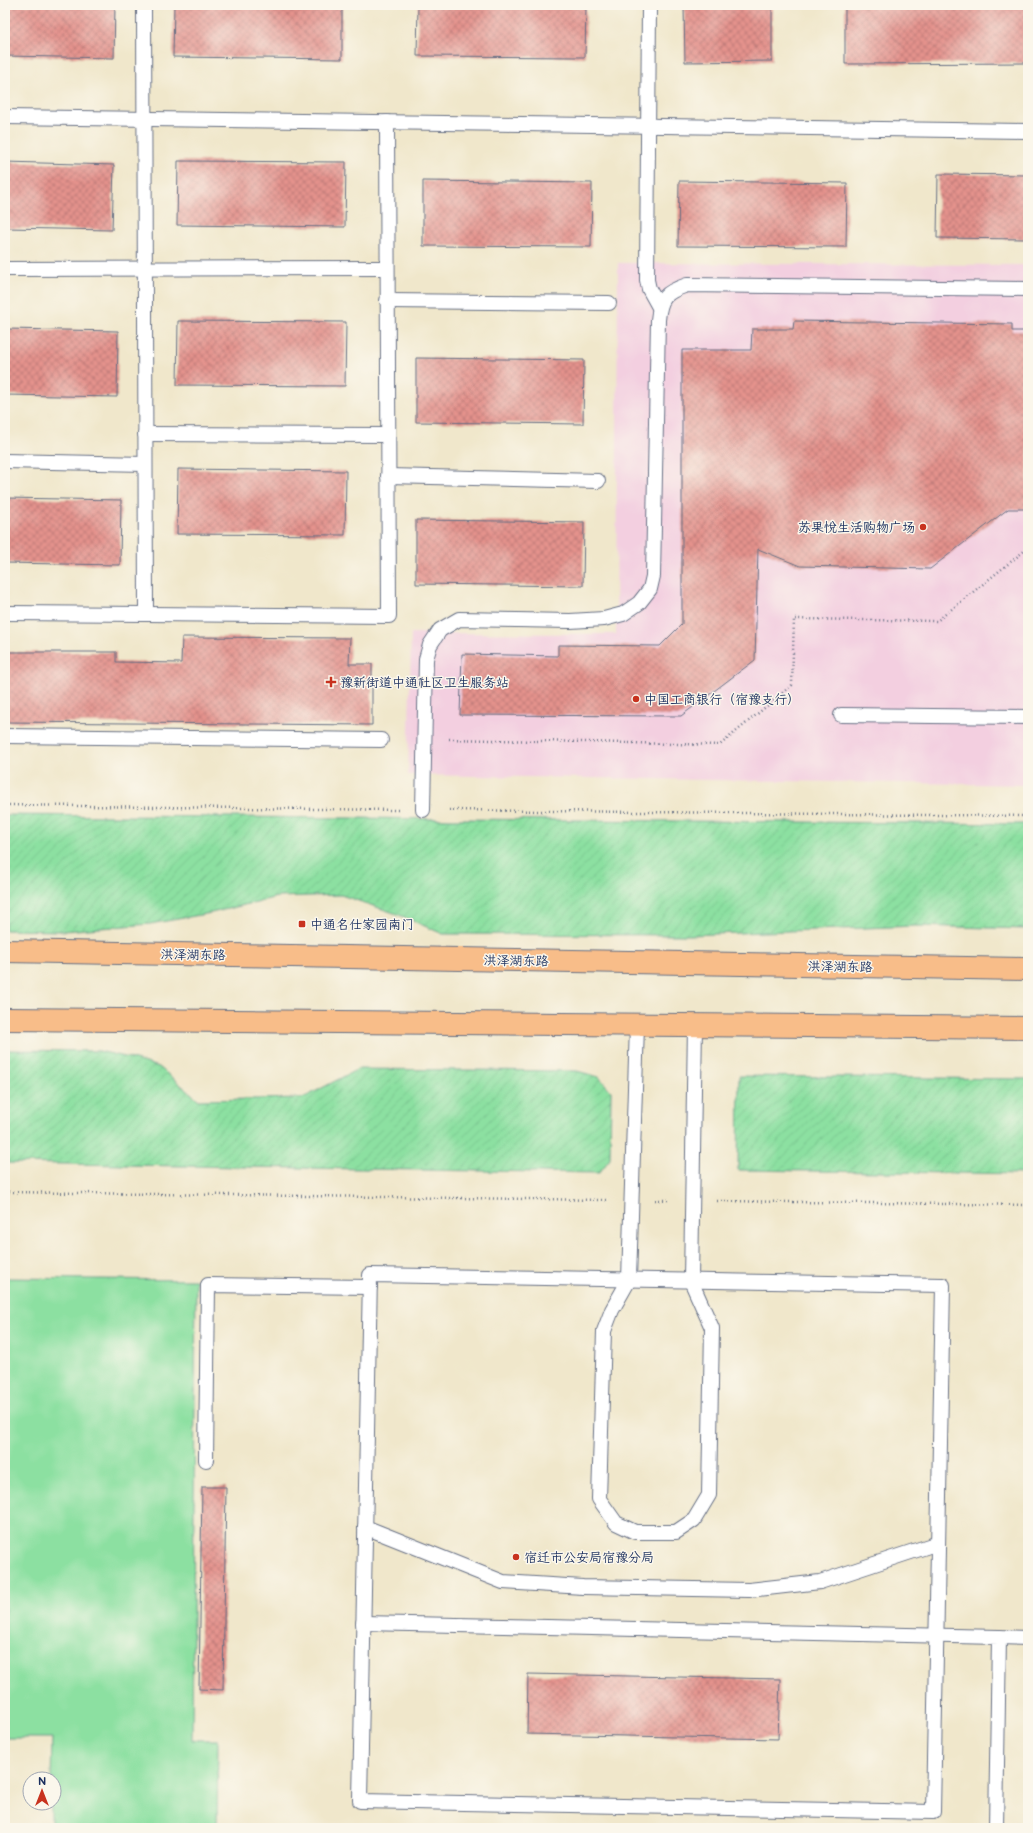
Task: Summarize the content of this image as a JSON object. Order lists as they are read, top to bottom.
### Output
{
  "streets": {
    "main road": ["洪泽湖东路"]
  },
  "places": {
    "other": ["苏果悦生活购物广场", "中国工商银行（宿豫支行）", "宿迁市公安局宿豫分局"],
    "health": ["豫新街道中通社区卫生服务站"],
    "transit": ["中通名仕家园南门"]
  },
  "north": "top"
}
